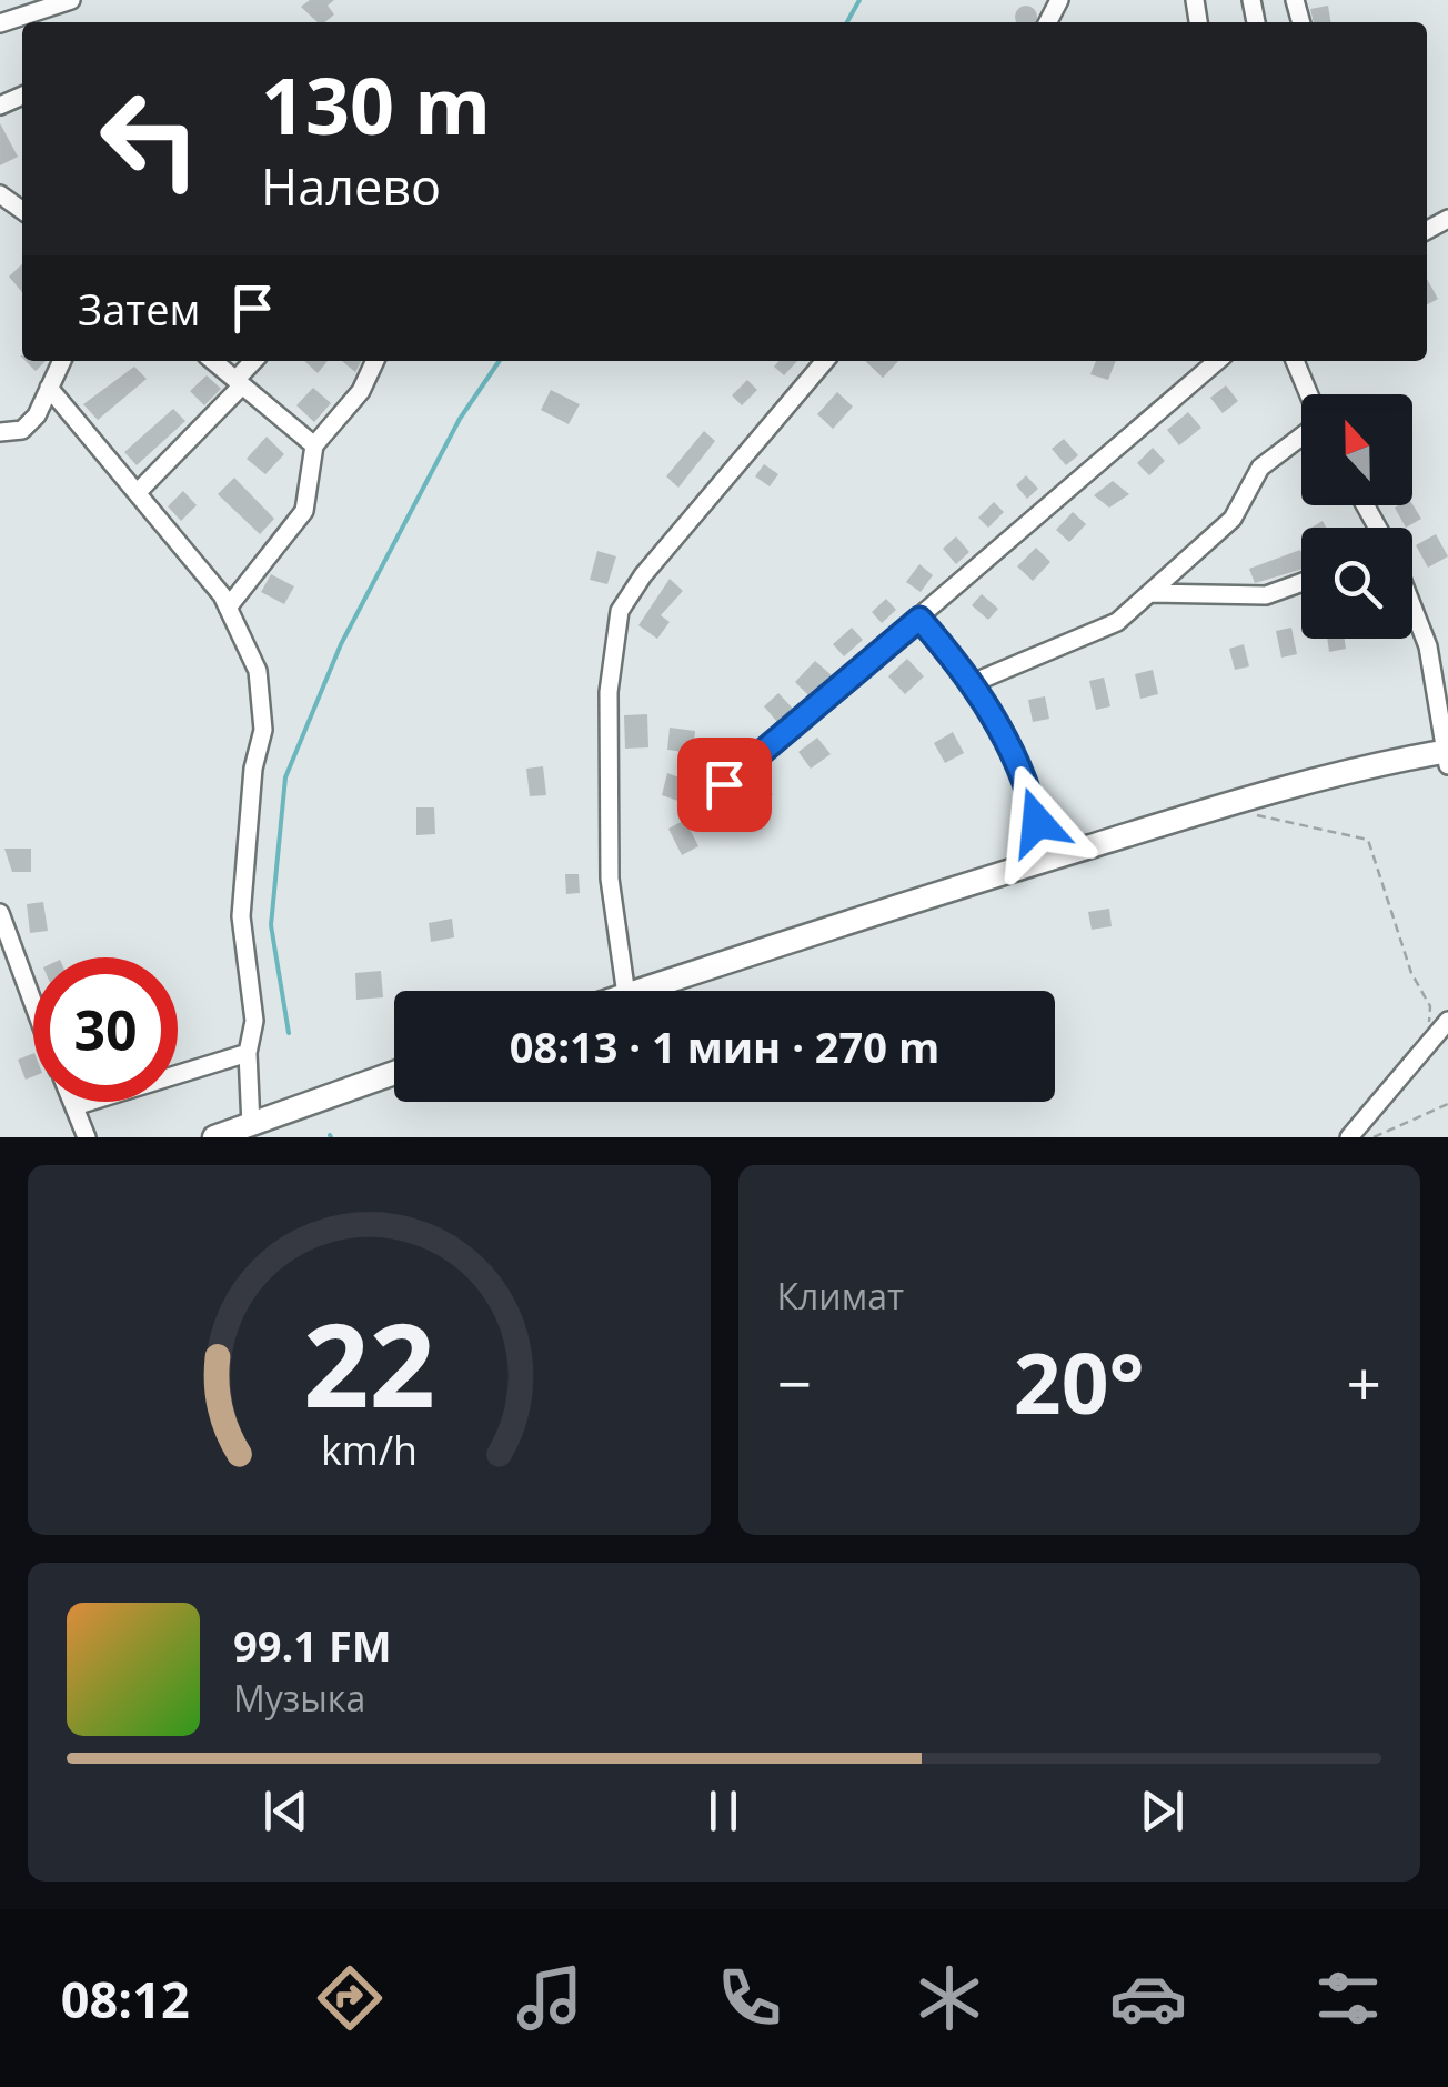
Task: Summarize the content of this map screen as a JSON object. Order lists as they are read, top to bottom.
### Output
{
  "north": "top",
  "page": {
    "turn": ["130 m", "Налево"],
    "then": "Затем",
    "limit": "30",
    "trip": "08:13 · 1 мин · 270 m",
    "tile": "Климат",
    "heat": ["−", "20°", "+"],
    "song": ["99.1 FM", "Музыка"],
    "tabs": "08:12",
    "gauge": ["22", "km/h"]
  }
}
